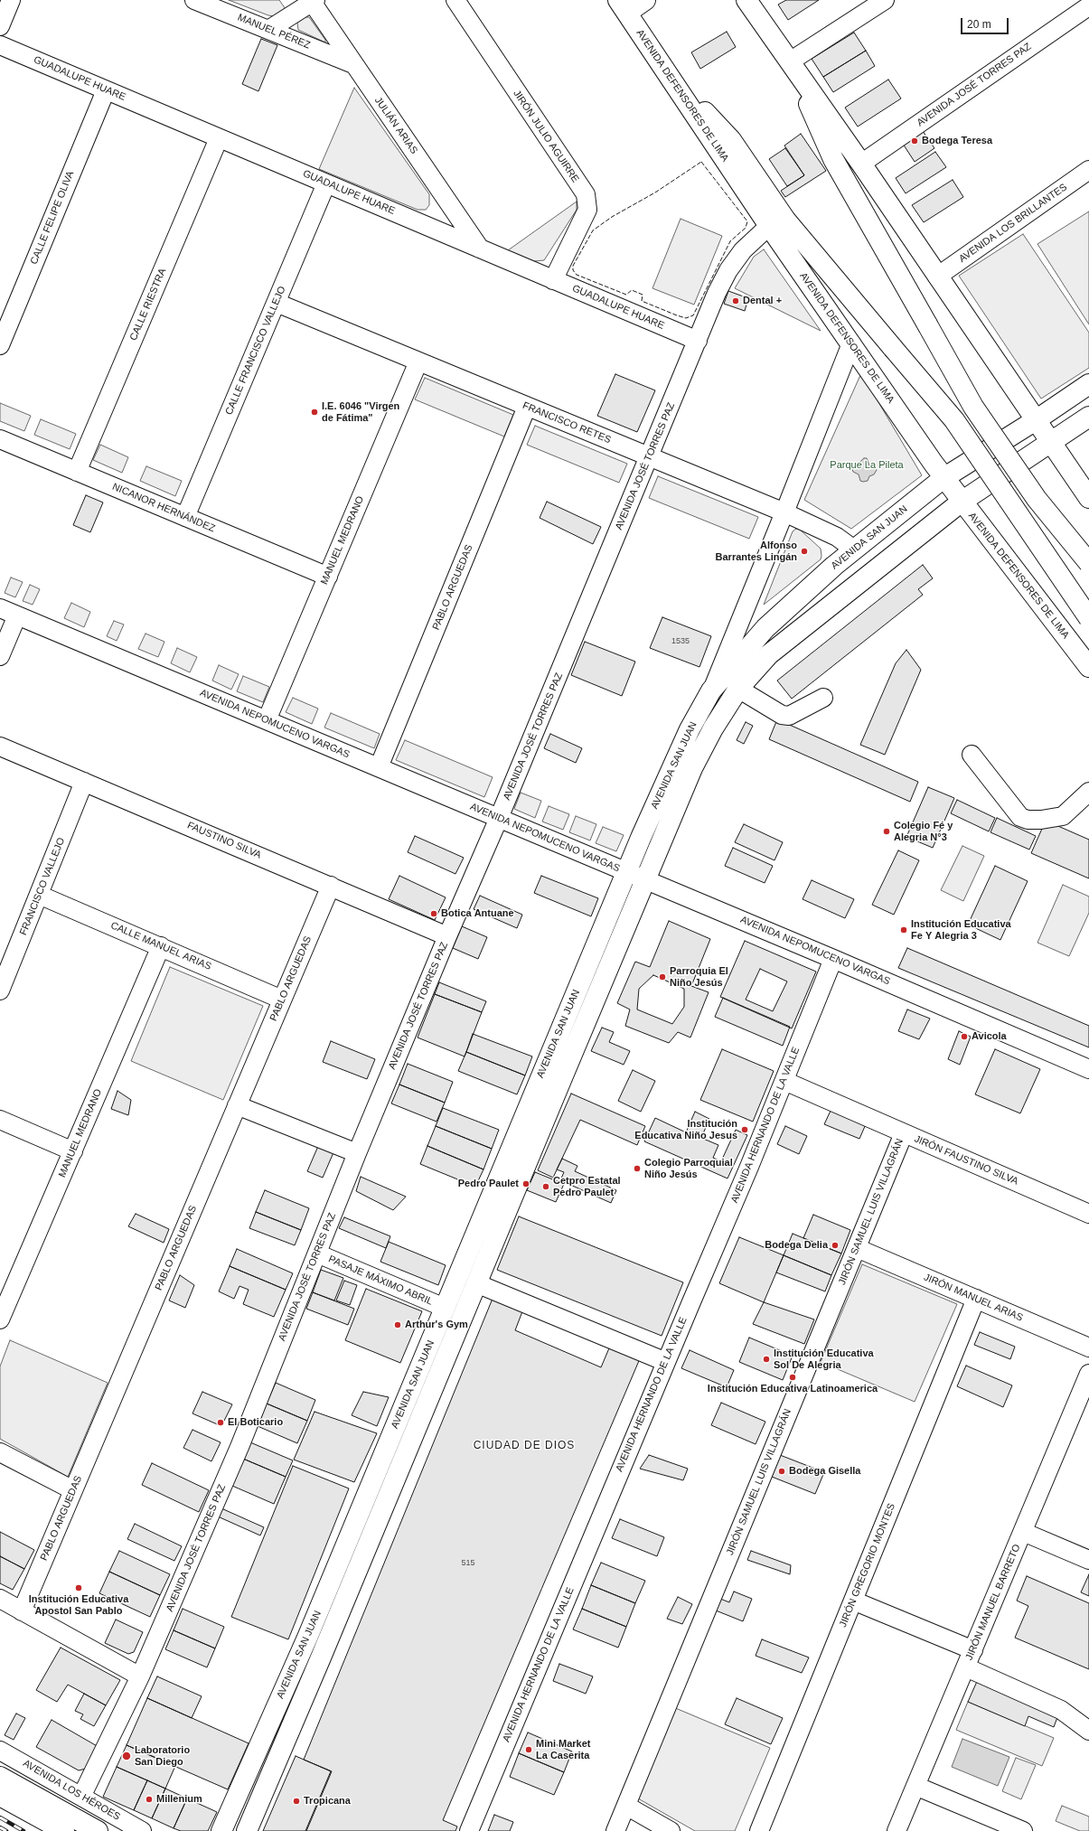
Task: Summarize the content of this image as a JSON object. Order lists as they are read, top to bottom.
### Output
{
  "streets": {
    "main road": ["AVENIDA DEFENSORES DE LIMA", "AVENIDA SAN JUAN"],
    "street": [
      "MANUEL PÉREZ",
      "GUADALUPE HUARE",
      "AVENIDA JOSÉ TORRES PAZ",
      "JULIÁN ARIAS",
      "JIRÓN JULIO AGUIRRE",
      "CALLE FELIPE OLIVA",
      "AVENIDA LOS BRILLANTES",
      "CALLE RIESTRA",
      "CALLE FRANCISCO VALLEJO",
      "FRANCISCO RETES",
      "NICANOR HERNÁNDEZ",
      "MANUEL MEDRANO",
      "PABLO ARGUEDAS",
      "AVENIDA NEPOMUCENO VARGAS",
      "FAUSTINO SILVA",
      "FRANCISCO VALLEJO",
      "CALLE MANUEL ARIAS",
      "AVENIDA HERNANDO DE LA VALLE",
      "JIRÓN FAUSTINO SILVA",
      "JIRÓN SAMUEL LUIS VILLAGRÁN",
      "PASAJE MÁXIMO ABRIL",
      "JIRÓN MANUEL ARIAS",
      "JIRÓN GREGORIO MONTES",
      "JIRÓN MANUEL BARRETO",
      "AVENIDA LOS HÉROES"
    ]
  },
  "crossings": [
    ["MANUEL PÉREZ", "JULIÁN ARIAS"],
    ["GUADALUPE HUARE", "AVENIDA JOSÉ TORRES PAZ"],
    ["GUADALUPE HUARE", "JULIÁN ARIAS"],
    ["GUADALUPE HUARE", "JIRÓN JULIO AGUIRRE"],
    ["GUADALUPE HUARE", "CALLE FELIPE OLIVA"],
    ["GUADALUPE HUARE", "CALLE RIESTRA"],
    ["GUADALUPE HUARE", "CALLE FRANCISCO VALLEJO"],
    ["AVENIDA JOSÉ TORRES PAZ", "AVENIDA DEFENSORES DE LIMA"],
    ["AVENIDA JOSÉ TORRES PAZ", "FRANCISCO RETES"],
    ["AVENIDA JOSÉ TORRES PAZ", "AVENIDA NEPOMUCENO VARGAS"],
    ["AVENIDA JOSÉ TORRES PAZ", "FAUSTINO SILVA"],
    ["AVENIDA JOSÉ TORRES PAZ", "PASAJE MÁXIMO ABRIL"],
    ["AVENIDA JOSÉ TORRES PAZ", "AVENIDA LOS HÉROES"],
    ["AVENIDA DEFENSORES DE LIMA", "AVENIDA SAN JUAN"],
    ["CALLE RIESTRA", "NICANOR HERNÁNDEZ"],
    ["CALLE FRANCISCO VALLEJO", "FRANCISCO RETES"],
    ["CALLE FRANCISCO VALLEJO", "NICANOR HERNÁNDEZ"],
    ["FRANCISCO RETES", "AVENIDA SAN JUAN"],
    ["FRANCISCO RETES", "MANUEL MEDRANO"],
    ["FRANCISCO RETES", "PABLO ARGUEDAS"],
    ["NICANOR HERNÁNDEZ", "MANUEL MEDRANO"],
    ["AVENIDA SAN JUAN", "AVENIDA NEPOMUCENO VARGAS"],
    ["AVENIDA SAN JUAN", "PASAJE MÁXIMO ABRIL"],
    ["MANUEL MEDRANO", "AVENIDA NEPOMUCENO VARGAS"],
    ["MANUEL MEDRANO", "CALLE MANUEL ARIAS"],
    ["PABLO ARGUEDAS", "AVENIDA NEPOMUCENO VARGAS"],
    ["PABLO ARGUEDAS", "FAUSTINO SILVA"],
    ["PABLO ARGUEDAS", "CALLE MANUEL ARIAS"],
    ["AVENIDA NEPOMUCENO VARGAS", "AVENIDA HERNANDO DE LA VALLE"],
    ["FAUSTINO SILVA", "FRANCISCO VALLEJO"],
    ["FRANCISCO VALLEJO", "CALLE MANUEL ARIAS"],
    ["AVENIDA HERNANDO DE LA VALLE", "JIRÓN FAUSTINO SILVA"],
    ["JIRÓN FAUSTINO SILVA", "JIRÓN SAMUEL LUIS VILLAGRÁN"],
    ["JIRÓN SAMUEL LUIS VILLAGRÁN", "JIRÓN MANUEL ARIAS"],
    ["JIRÓN MANUEL ARIAS", "JIRÓN GREGORIO MONTES"]
  ],
  "districts": ["CIUDAD DE DIOS"],
  "parks": ["Parque La Pileta"],
  "places": [
    "Bodega Teresa",
    "Dental +",
    "I.E. 6046 \"Virgen de Fátima\"",
    "Alfonso Barrantes Lingán",
    "Colegio Fé y Alegria N°3",
    "Botica Antuane",
    "Institución Educativa Fe Y Alegria 3",
    "Parroquia El Niño Jesús",
    "Avicola",
    "Institución Educativa Niño Jesus",
    "Colegio Parroquial Niño Jesús",
    "Pedro Paulet",
    "Cetpro Estatal Pedro Paulet",
    "Bodega Delia",
    "Arthur's Gym",
    "Institución Educativa Sol De Alegria",
    "Institución Educativa Latinoamerica",
    "El Boticario",
    "Bodega Gisella",
    "Institución Educativa Apostol San Pablo",
    "Mini Market La Caserita",
    "Laboratorio San Diego",
    "Millenium",
    "Tropicana"
  ],
  "house_numbers": ["1535", "515"],
  "scale_bar": "20 m"
}
